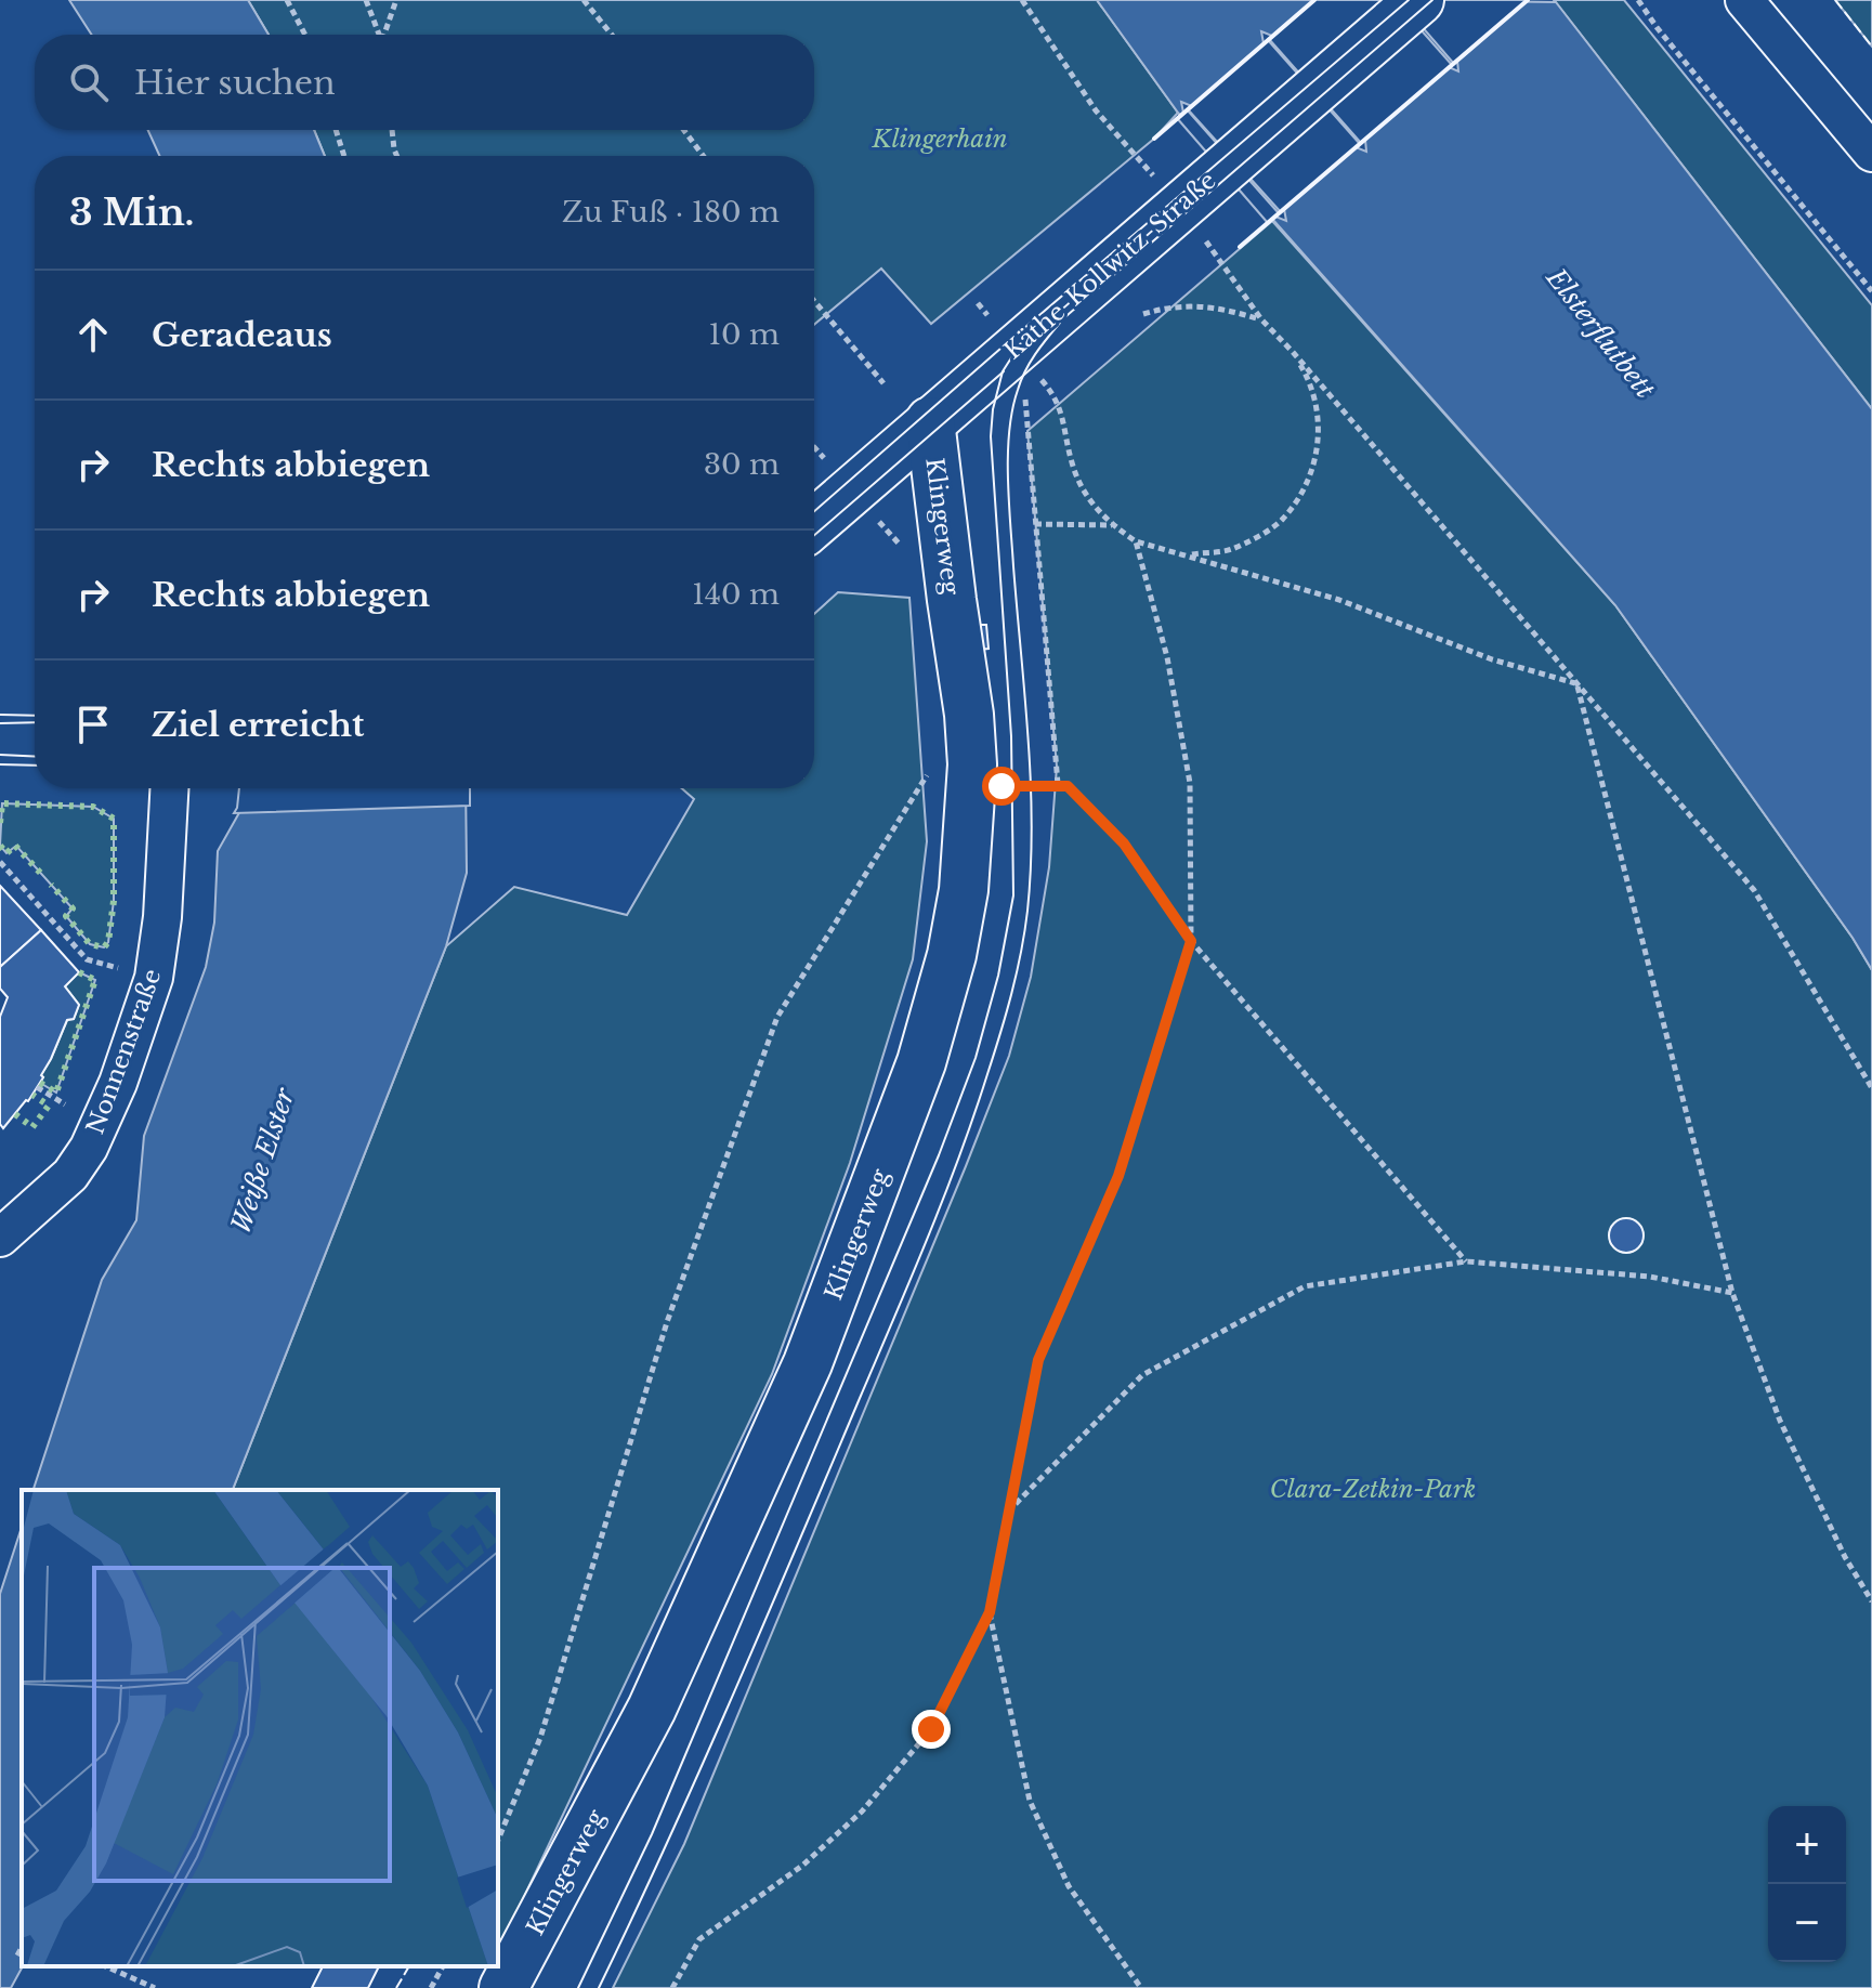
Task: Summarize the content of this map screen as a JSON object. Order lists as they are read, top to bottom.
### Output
{
  "streets": {
    "main road": ["Käthe-Kollwitz-Straße", "Klingerweg"],
    "street": ["Nonnenstraße"]
  },
  "crossings": [
    ["Käthe-Kollwitz-Straße", "Klingerweg"]
  ],
  "water": ["Elsterflutbett", "Weiße Elster"],
  "parks": ["Klingerhain", "Clara-Zetkin-Park"],
  "page": {
    "search": "Hier suchen",
    "heading": ["3 Min.", "Zu Fuß · 180 m"],
    "list": [
      ["Geradeaus", "10 m"],
      ["Rechts abbiegen", "30 m"],
      ["Rechts abbiegen", "140 m"],
      "Ziel erreicht"
    ],
    "map_buttons": ["+", "−"]
  }
}
